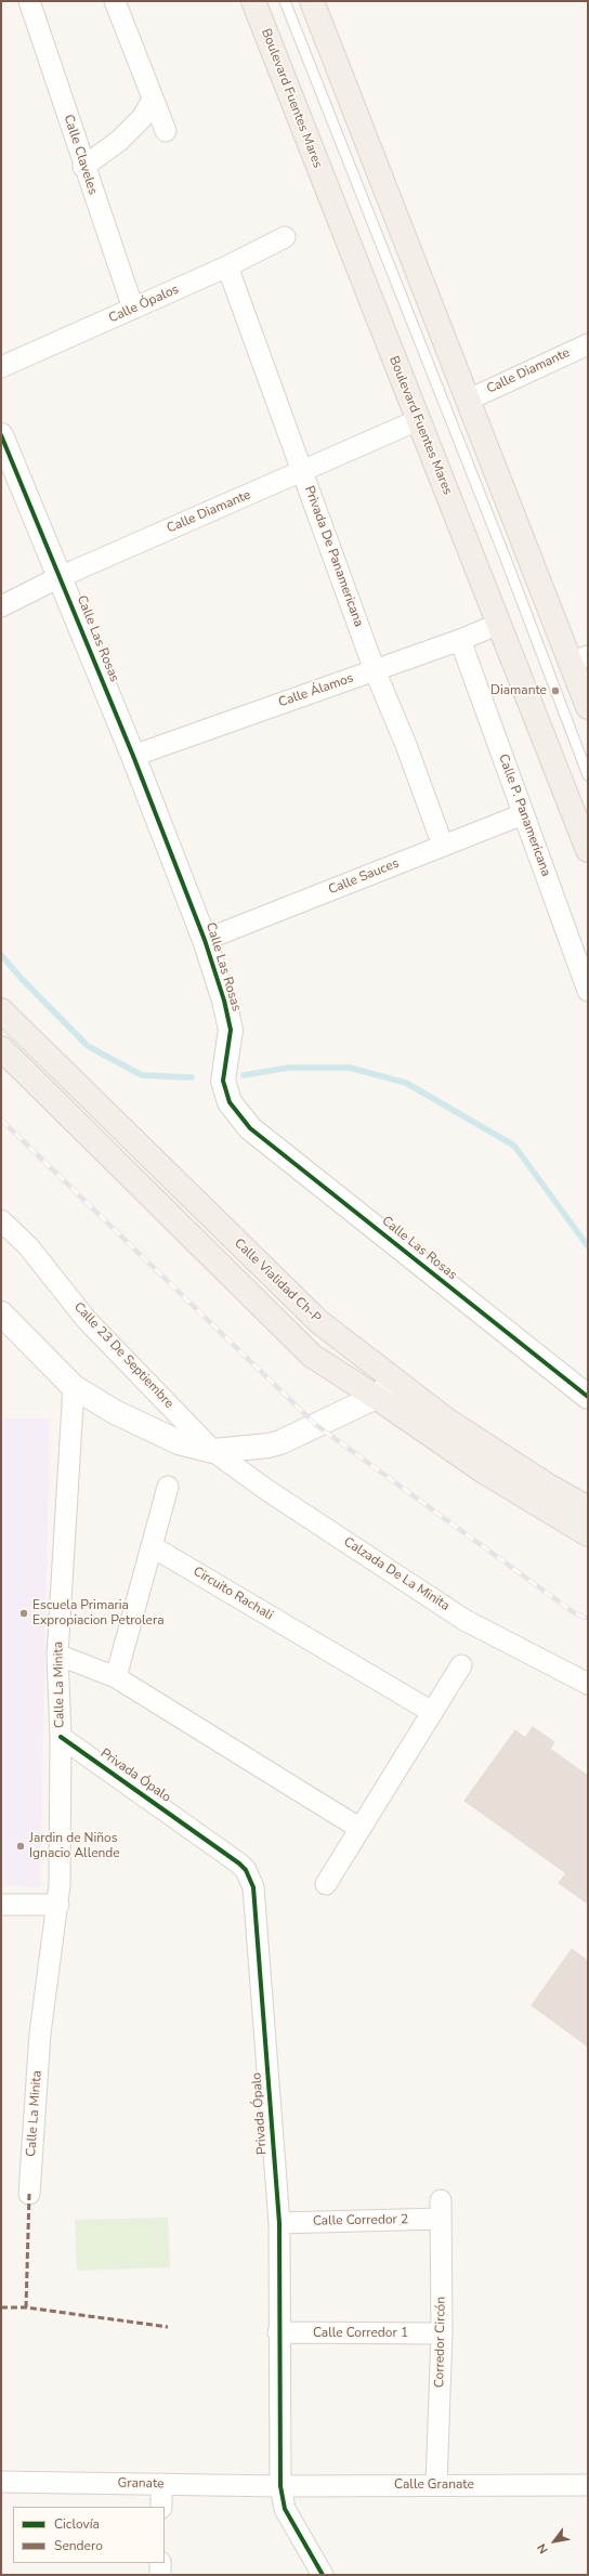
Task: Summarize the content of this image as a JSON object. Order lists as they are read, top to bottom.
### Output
{
  "streets": {
    "main road": ["Boulevard Fuentes Mares", "Calle Vialidad Ch-P"],
    "street": [
      "Calle Claveles",
      "Calle Ópalos",
      "Calle Diamante",
      "Privada De Panamericana",
      "Calle Las Rosas",
      "Calle Álamos",
      "Calle P. Panamericana",
      "Calle Sauces",
      "Calle 23 De Septiembre",
      "Calzada De La Minita",
      "Circuito Rachali",
      "Calle La Minita",
      "Privada Ópalo",
      "Calle Corredor 2",
      "Calle Corredor 1",
      "Corredor Circón",
      "Granate",
      "Calle Granate"
    ]
  },
  "crossings": [
    ["Boulevard Fuentes Mares", "Calle Diamante"],
    ["Boulevard Fuentes Mares", "Calle Álamos"],
    ["Calle Claveles", "Calle Ópalos"],
    ["Calle Ópalos", "Privada De Panamericana"],
    ["Calle Diamante", "Privada De Panamericana"],
    ["Calle Diamante", "Calle Las Rosas"],
    ["Privada De Panamericana", "Calle Álamos"],
    ["Privada De Panamericana", "Calle Sauces"],
    ["Calle Las Rosas", "Calle Álamos"],
    ["Calle Las Rosas", "Calle Sauces"],
    ["Calle Álamos", "Calle P. Panamericana"],
    ["Calle P. Panamericana", "Calle Sauces"],
    ["Calle Vialidad Ch-P", "Calzada De La Minita"],
    ["Calle 23 De Septiembre", "Calzada De La Minita"],
    ["Calzada De La Minita", "Calle La Minita"],
    ["Calle La Minita", "Privada Ópalo"],
    ["Privada Ópalo", "Calle Corredor 2"],
    ["Privada Ópalo", "Calle Corredor 1"],
    ["Privada Ópalo", "Granate"],
    ["Privada Ópalo", "Calle Granate"],
    ["Calle Corredor 2", "Corredor Circón"],
    ["Calle Corredor 1", "Corredor Circón"],
    ["Corredor Circón", "Calle Granate"],
    ["Granate", "Calle Granate"]
  ],
  "places": ["Diamante", "Escuela Primaria Expropiacion Petrolera", "Jardin de Niños Ignacio Allende"],
  "legend": ["Ciclovía", "Sendero"],
  "north": "bottom left"
}
